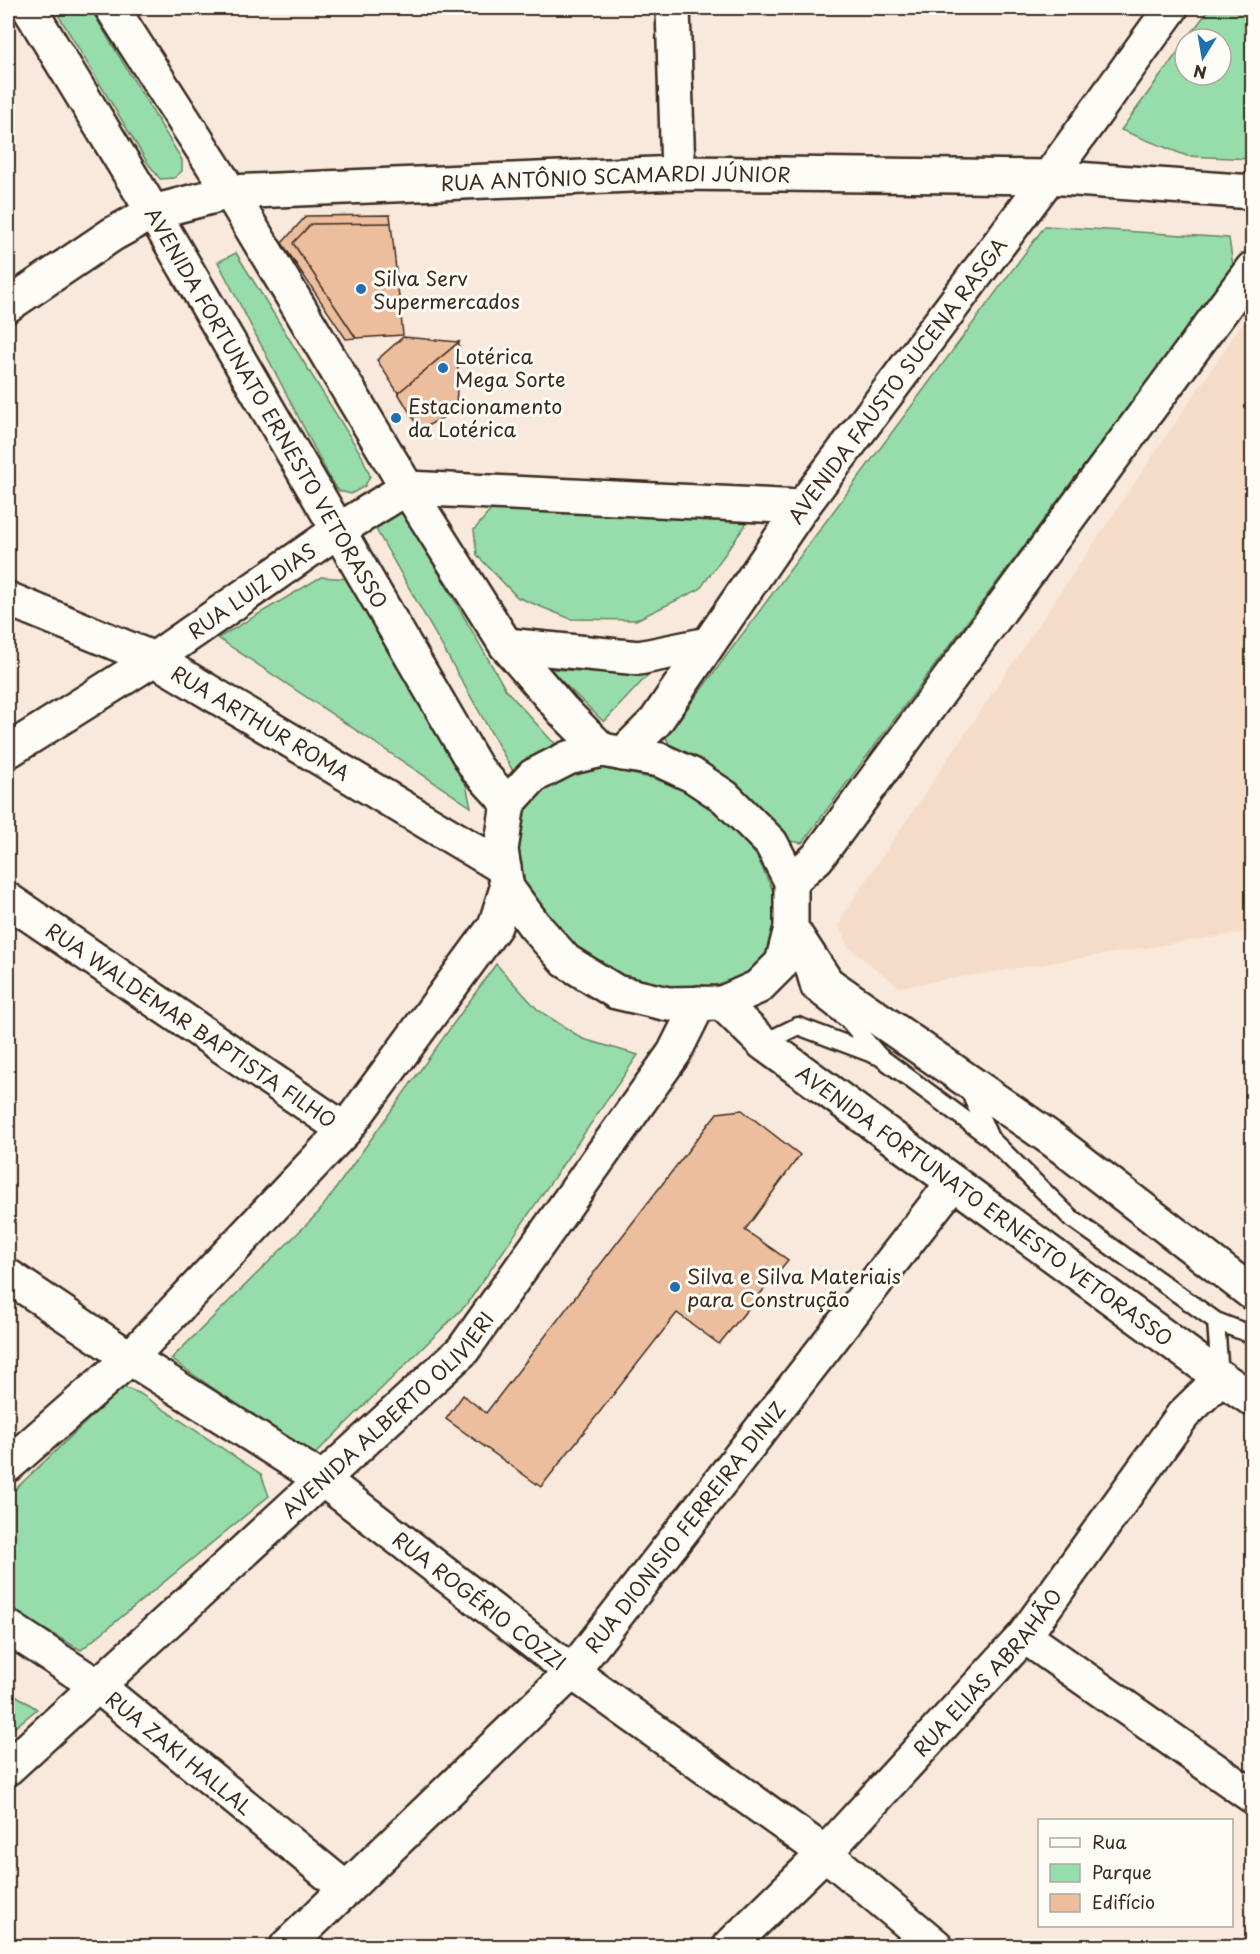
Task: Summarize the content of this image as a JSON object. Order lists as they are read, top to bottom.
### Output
{
  "streets": {
    "main road": [
      "RUA ANTÔNIO SCAMARDI JÚNIOR",
      "AVENIDA FAUSTO SUCENA RASGA",
      "AVENIDA FORTUNATO ERNESTO VETORASSO",
      "RUA LUIZ DIAS",
      "RUA ARTHUR ROMA",
      "RUA WALDEMAR BAPTISTA FILHO",
      "AVENIDA ALBERTO OLIVIERI",
      "RUA DIONISIO FERREIRA DINIZ",
      "RUA ROGÉRIO COZZI",
      "RUA ELIAS ABRAHÃO",
      "RUA ZAKI HALLAL"
    ]
  },
  "crossings": [
    ["RUA ANTÔNIO SCAMARDI JÚNIOR", "AVENIDA FAUSTO SUCENA RASGA"],
    ["RUA ANTÔNIO SCAMARDI JÚNIOR", "AVENIDA FORTUNATO ERNESTO VETORASSO"],
    ["AVENIDA FORTUNATO ERNESTO VETORASSO", "RUA LUIZ DIAS"],
    ["AVENIDA FORTUNATO ERNESTO VETORASSO", "AVENIDA ALBERTO OLIVIERI"],
    ["AVENIDA FORTUNATO ERNESTO VETORASSO", "RUA DIONISIO FERREIRA DINIZ"],
    ["AVENIDA FORTUNATO ERNESTO VETORASSO", "RUA ELIAS ABRAHÃO"],
    ["RUA LUIZ DIAS", "RUA ARTHUR ROMA"],
    ["AVENIDA ALBERTO OLIVIERI", "RUA ROGÉRIO COZZI"],
    ["AVENIDA ALBERTO OLIVIERI", "RUA ZAKI HALLAL"],
    ["RUA DIONISIO FERREIRA DINIZ", "RUA ROGÉRIO COZZI"],
    ["RUA DIONISIO FERREIRA DINIZ", "RUA ZAKI HALLAL"],
    ["RUA ROGÉRIO COZZI", "RUA ELIAS ABRAHÃO"]
  ],
  "places": [
    "Silva Serv Supermercados",
    "Lotérica Mega Sorte",
    "Estacionamento da Lotérica",
    "Silva e Silva Materiais para Construção"
  ],
  "legend": ["Rua", "Parque", "Edifício"],
  "north": "bottom"
}
